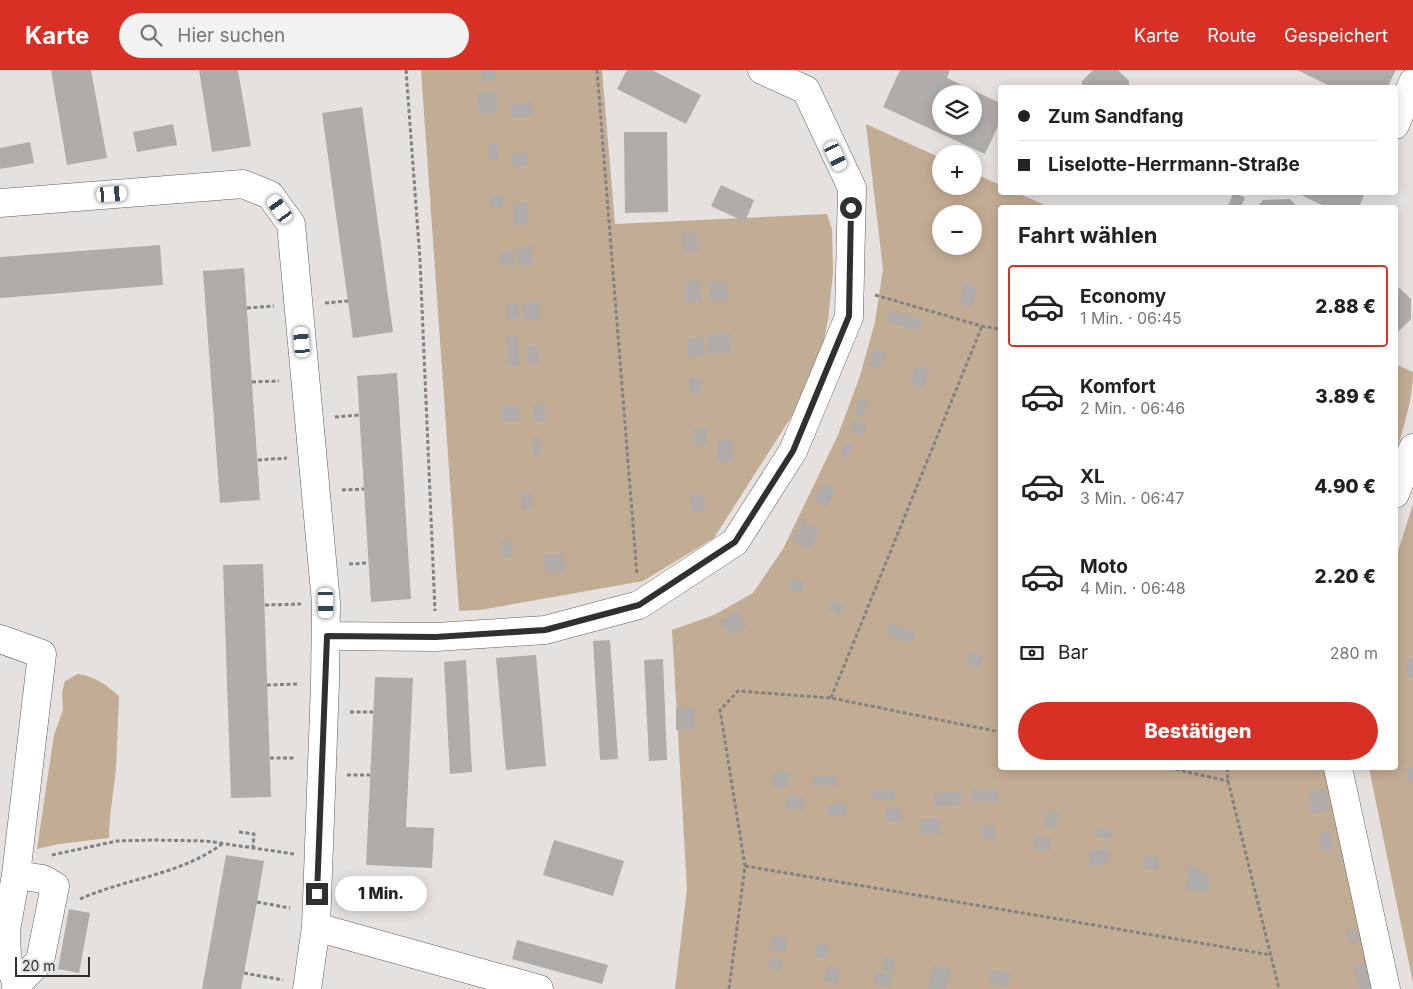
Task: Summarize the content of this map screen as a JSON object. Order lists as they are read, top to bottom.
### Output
{
  "scale_bar": "20 m",
  "page": {
    "header": "Karte",
    "search": "Hier suchen",
    "nav": ["Karte", "Route", "Gespeichert"],
    "map_buttons": ["+", "−"],
    "banner": ["Zum Sandfang", "Liselotte-Herrmann-Straße"],
    "heading": "Fahrt wählen",
    "list": [
      {
        "name": "Economy",
        "note": "1 Min. · 06:45",
        "value": "2.88 €"
      },
      {
        "name": "Komfort",
        "note": "2 Min. · 06:46",
        "value": "3.89 €"
      },
      {
        "name": "XL",
        "note": "3 Min. · 06:47",
        "value": "4.90 €"
      },
      {
        "name": "Moto",
        "note": "4 Min. · 06:48",
        "value": "2.20 €"
      }
    ],
    "pay": ["Bar", "280 m"],
    "buttons": "Bestätigen",
    "bubble": "1 Min.",
    "scale": "20 m"
  }
}
